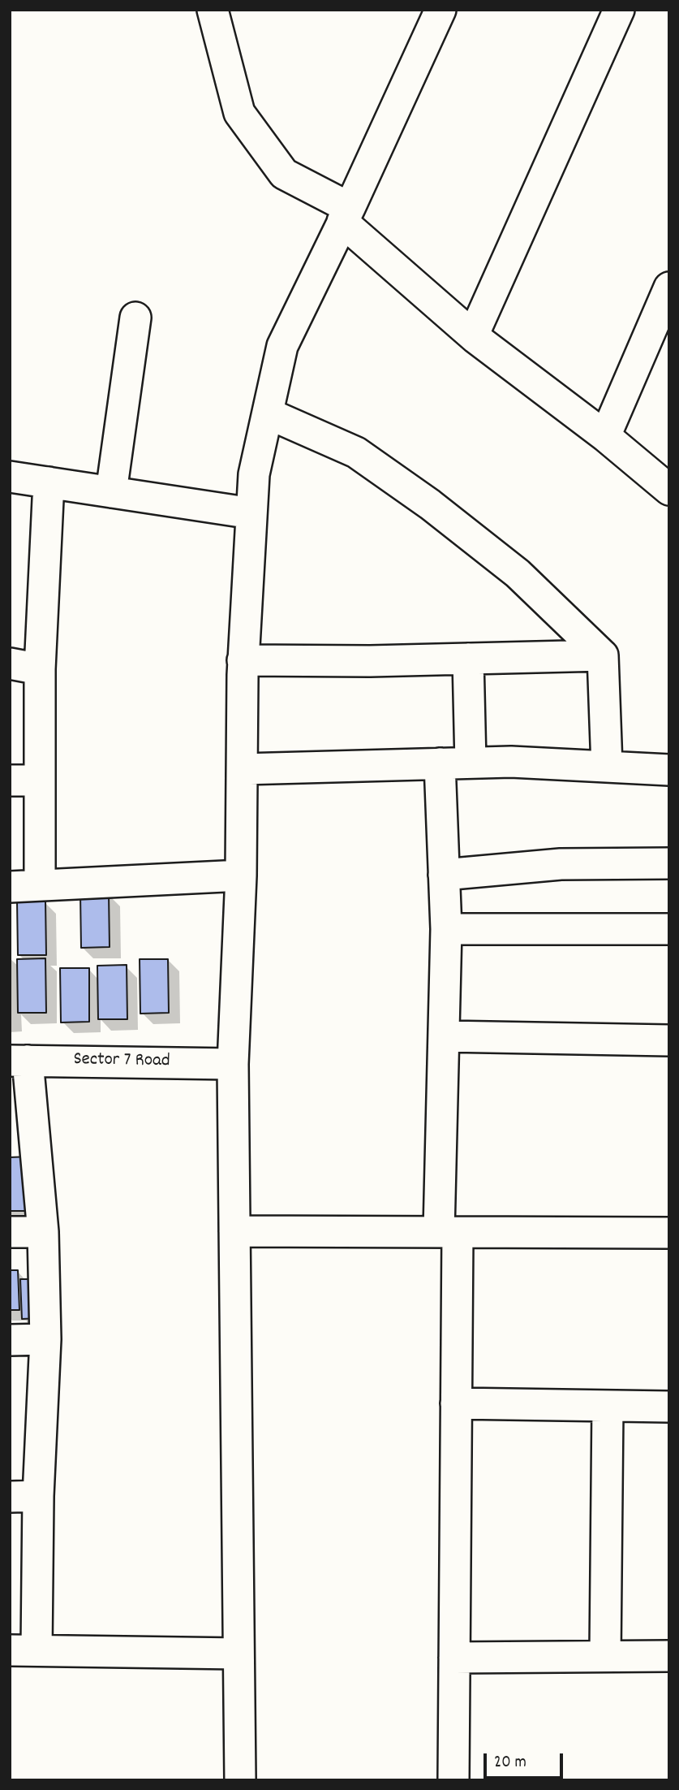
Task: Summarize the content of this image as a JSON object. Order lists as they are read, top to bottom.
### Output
{
  "streets": {
    "street": ["Sector 7 Road"]
  },
  "scale_bar": "20 m"
}
